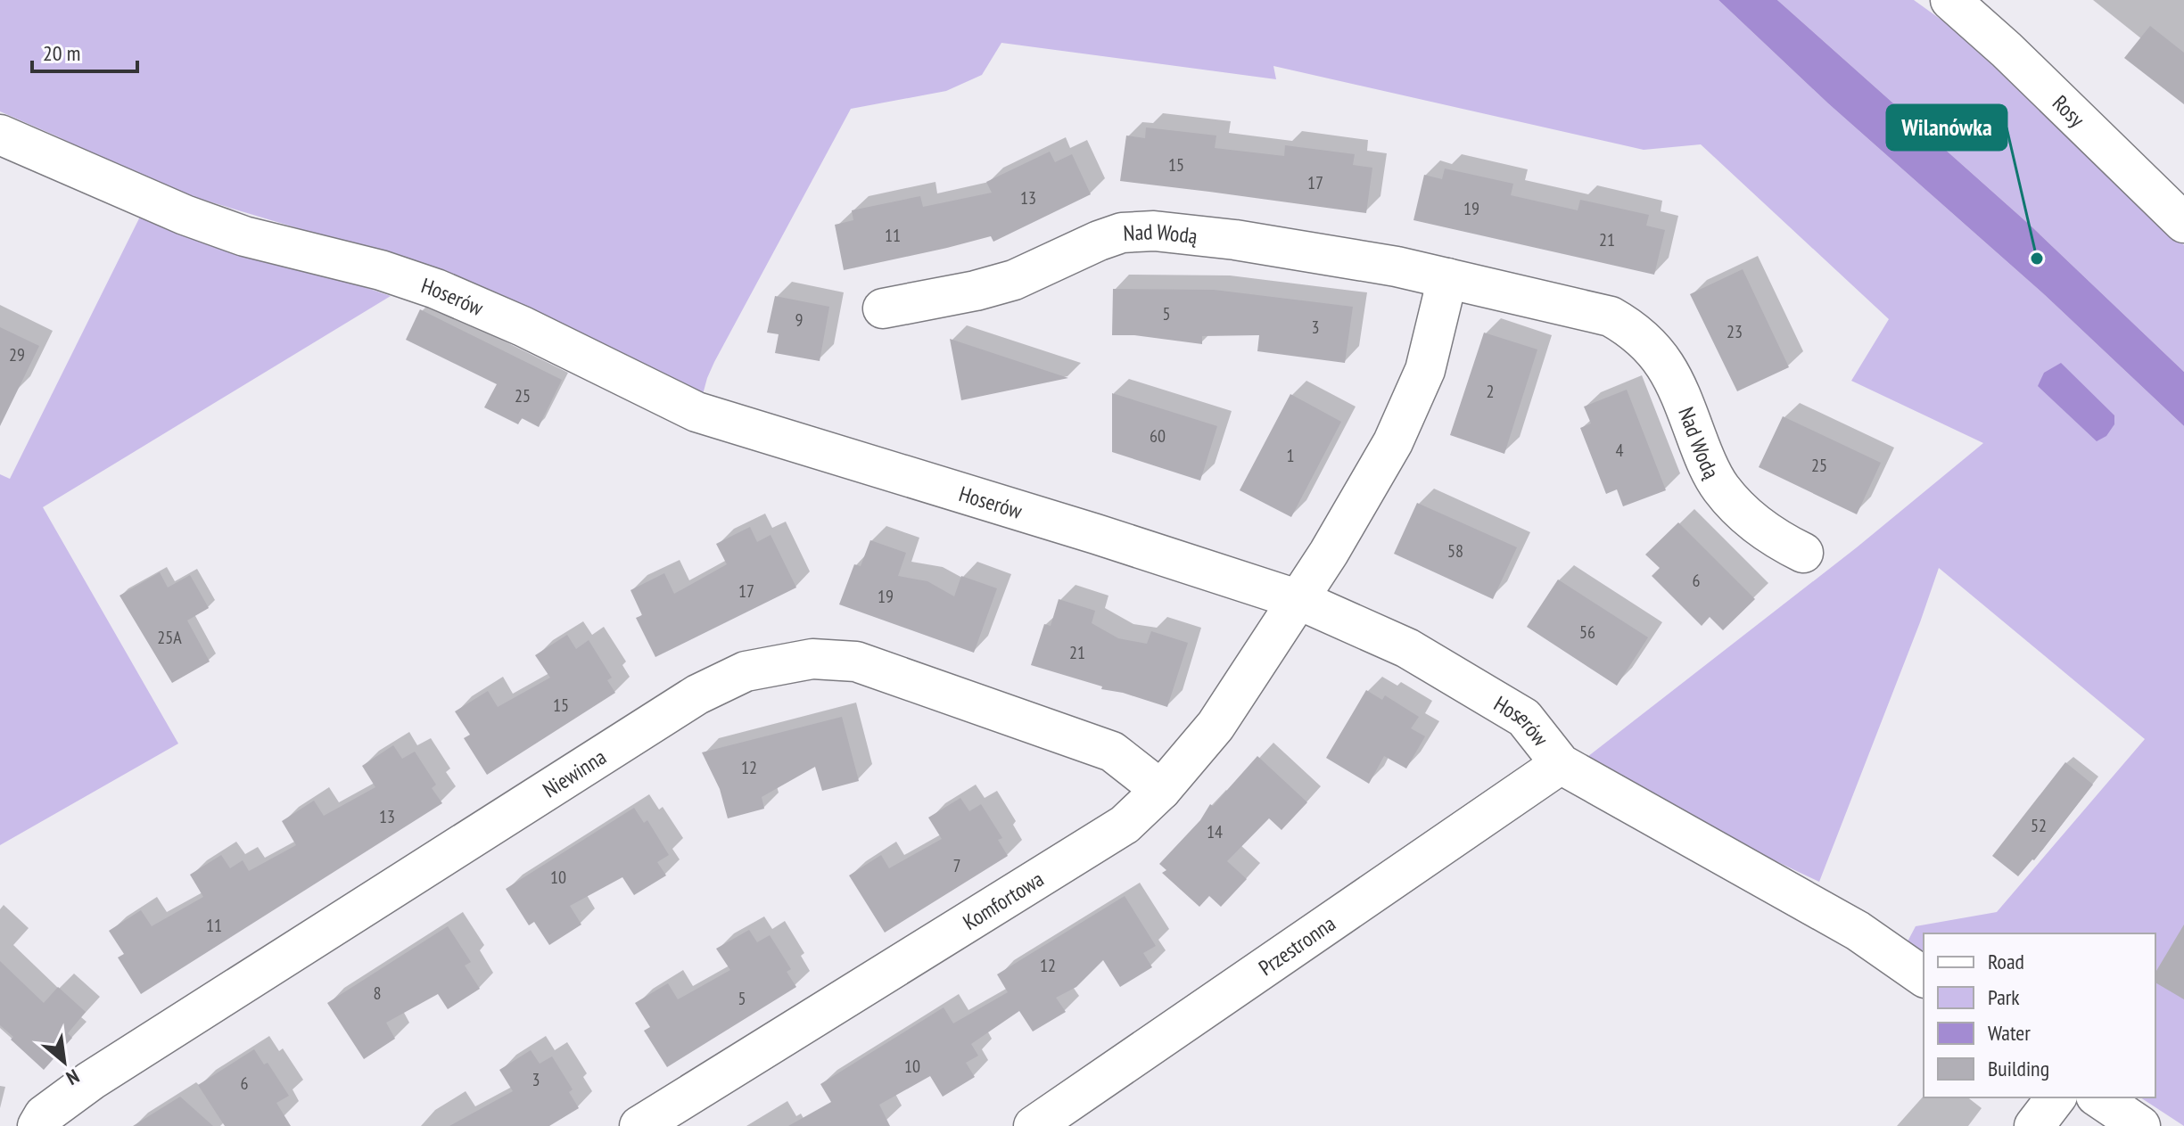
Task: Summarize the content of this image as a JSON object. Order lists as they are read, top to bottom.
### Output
{
  "streets": {
    "street": [
      "Rosy",
      "Nad Wodą",
      "Hoserów",
      "Niewinna",
      "Komfortowa",
      "Przestronna"
    ]
  },
  "crossings": [
    ["Hoserów", "Komfortowa"],
    ["Hoserów", "Przestronna"],
    ["Niewinna", "Komfortowa"]
  ],
  "places": ["Wilanówka"],
  "house_numbers": [
    "15",
    "17",
    "13",
    "19",
    "11",
    "21",
    "5",
    "9",
    "3",
    "23",
    "29",
    "2",
    "25",
    "60",
    "4",
    "1",
    "25",
    "58",
    "6",
    "17",
    "19",
    "56",
    "25A",
    "21",
    "15",
    "12",
    "13",
    "52",
    "14",
    "7",
    "10",
    "11",
    "12",
    "8",
    "5",
    "10",
    "3",
    "6"
  ],
  "legend": [
    "Road",
    "Park",
    "Water",
    "Building"
  ],
  "scale_bar": "20 m",
  "north": "bottom right"
}
